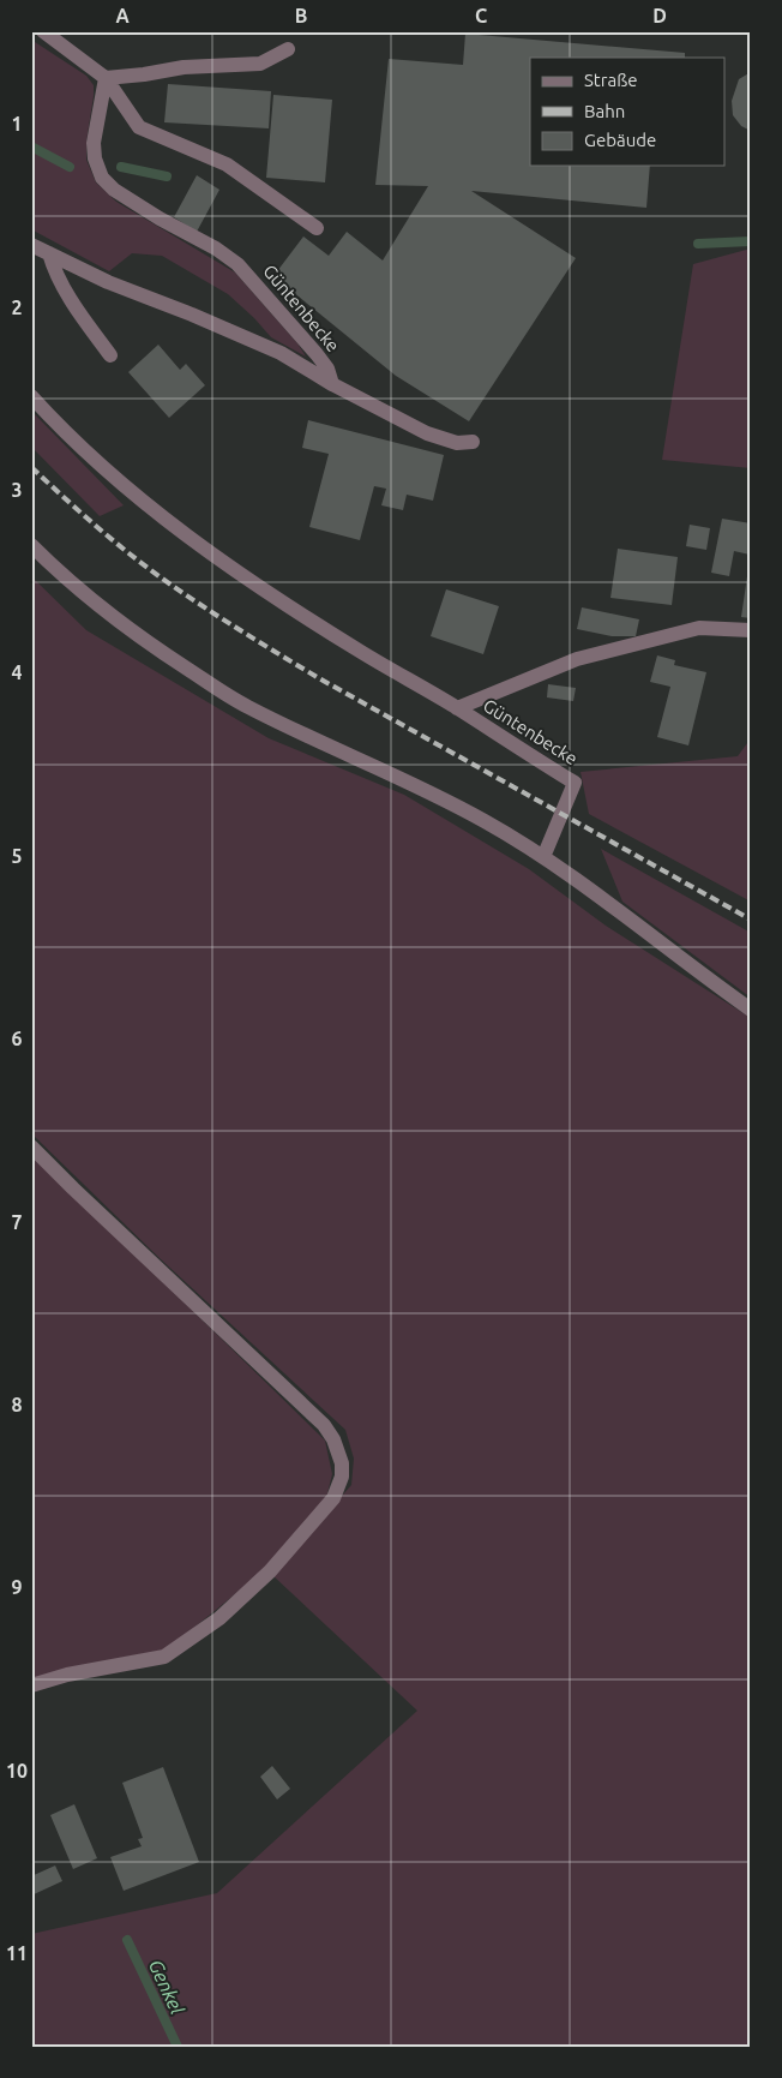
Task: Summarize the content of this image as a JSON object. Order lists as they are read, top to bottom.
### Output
{
  "streets": {
    "street": ["Güntenbecke"]
  },
  "water": ["Genkel"],
  "legend": ["Straße", "Bahn", "Gebäude"],
  "grid": {
    "columns": [
      "A",
      "B",
      "C",
      "D"
    ],
    "rows": [
      "1",
      "2",
      "3",
      "4",
      "5",
      "6",
      "7",
      "8",
      "9",
      "10",
      "11"
    ]
  }
}
